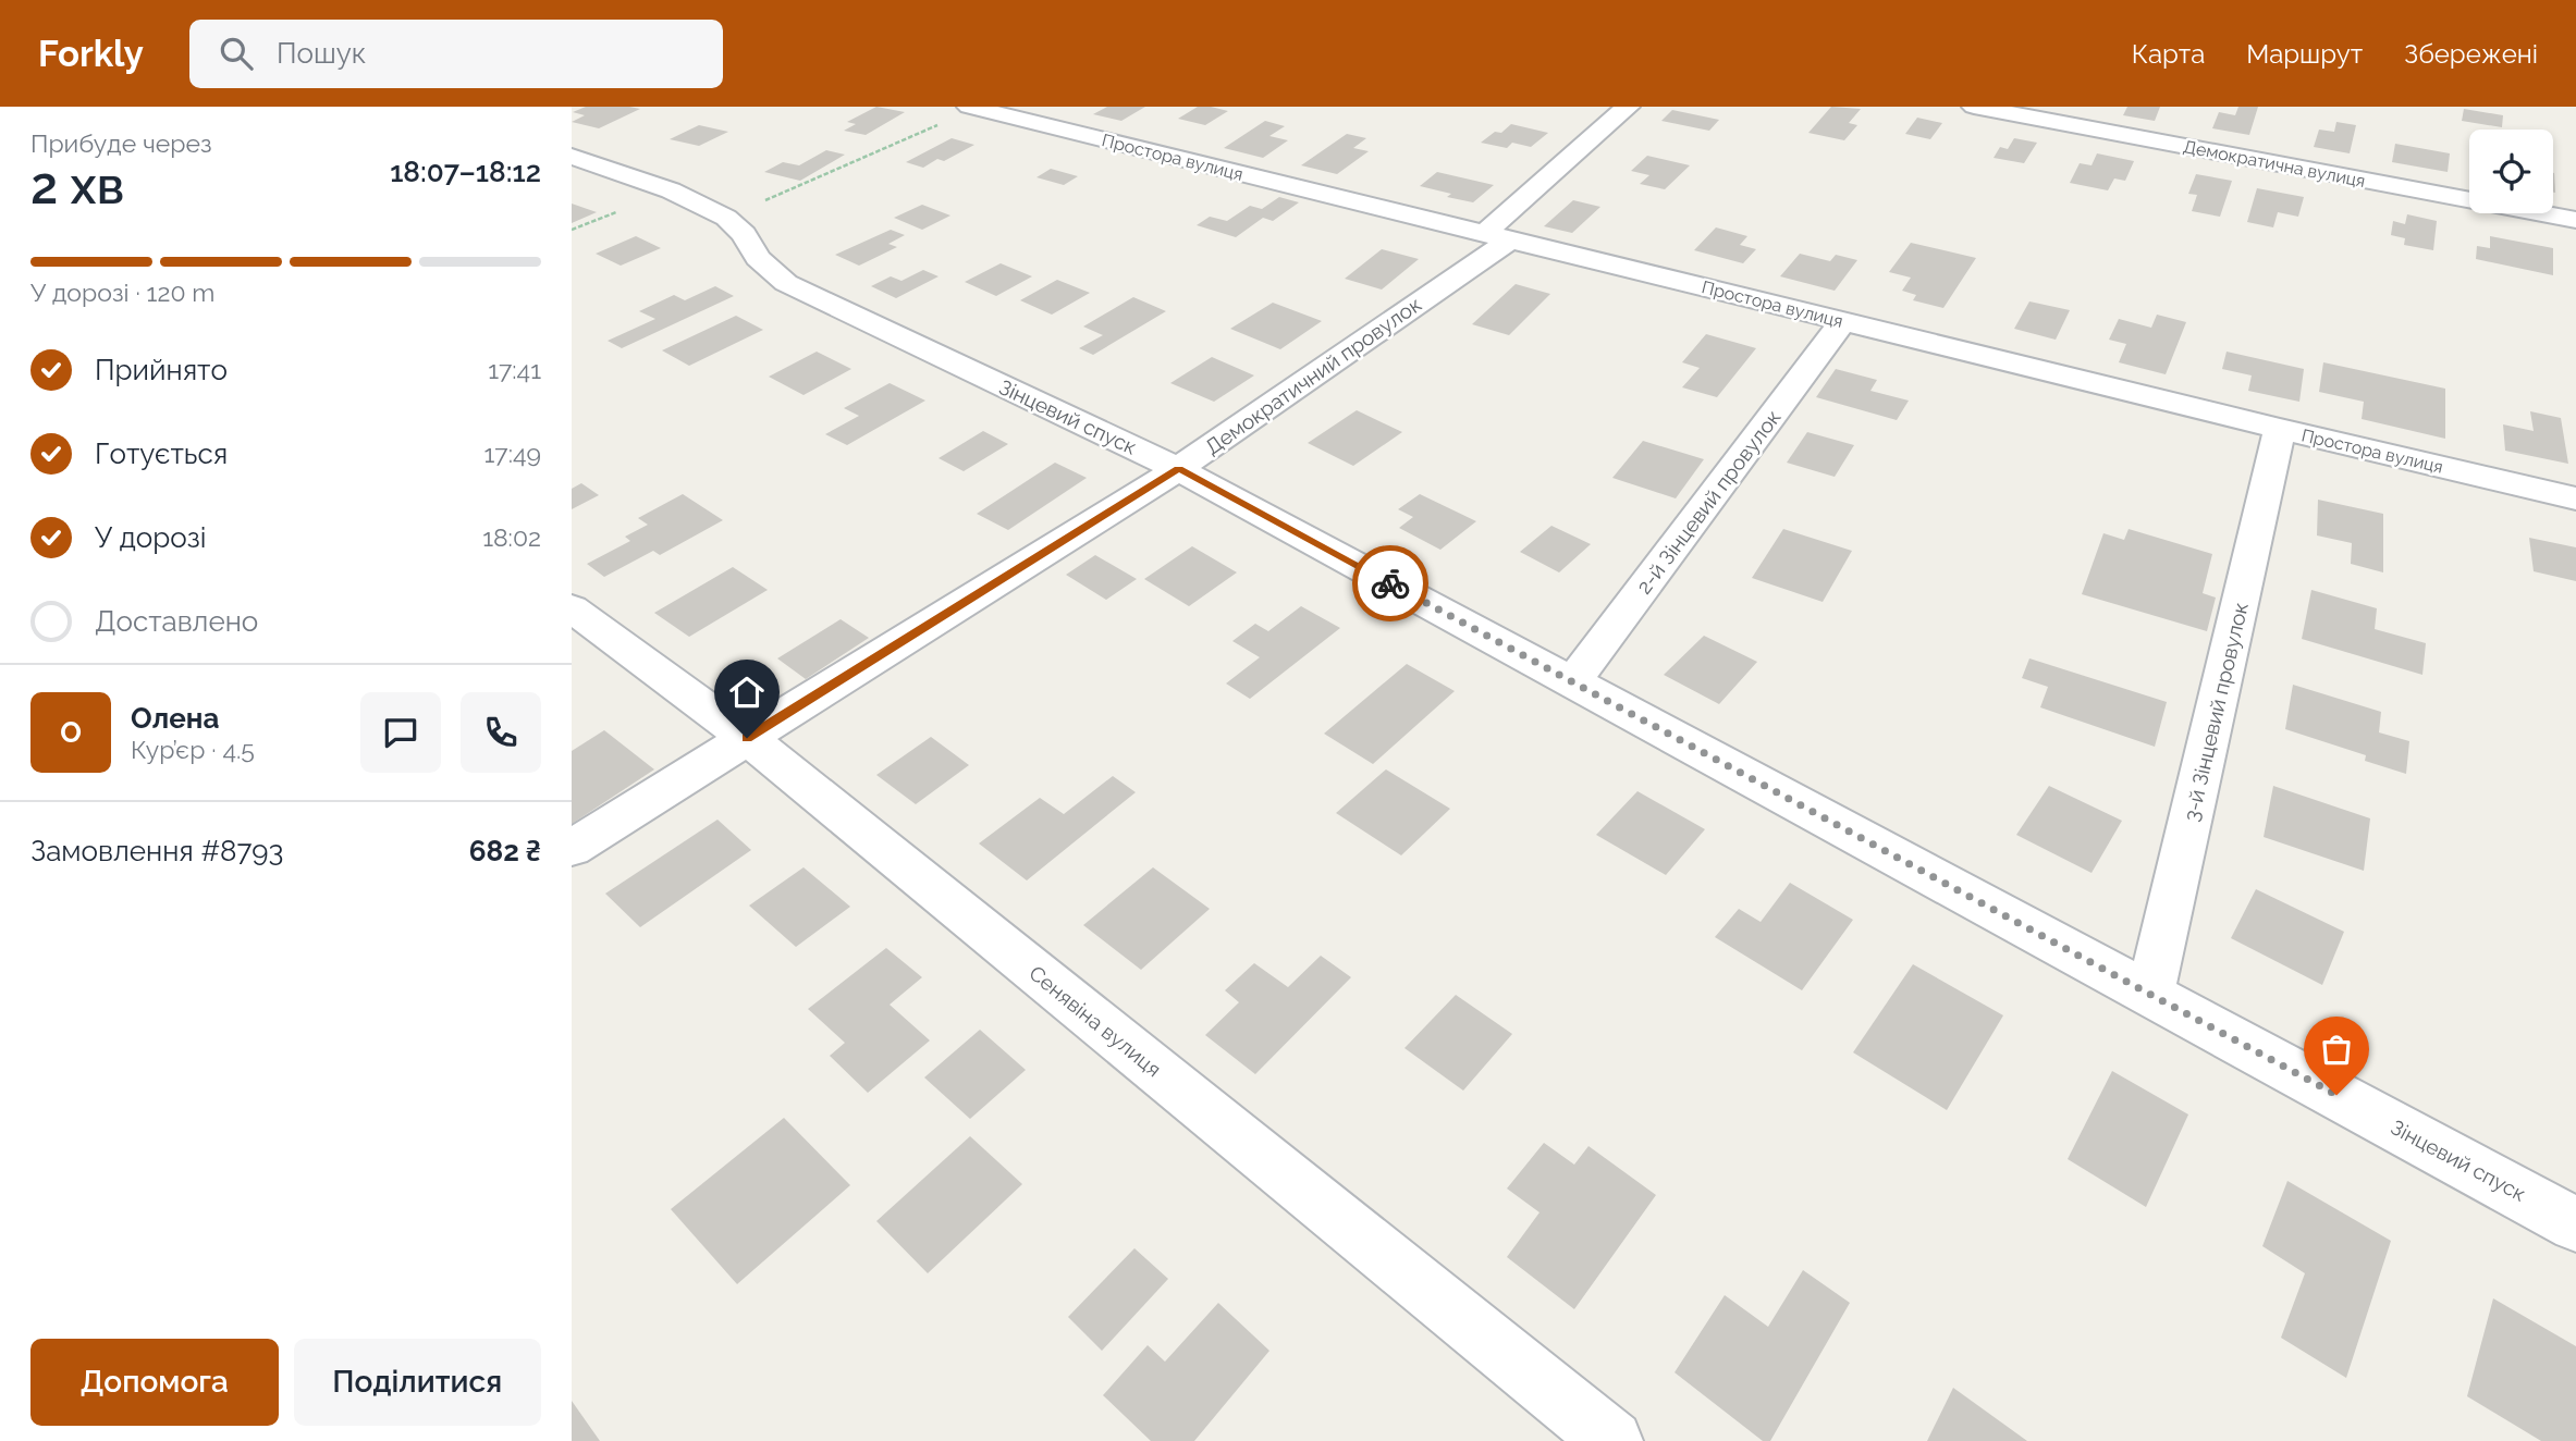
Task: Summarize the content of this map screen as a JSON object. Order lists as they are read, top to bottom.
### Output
{
  "streets": {
    "street": [
      "Простора вулиця",
      "Демократична вулиця",
      "Демократичний провулок",
      "Зінцевий спуск",
      "2-й Зінцевий провулок",
      "3-й Зінцевий провулок",
      "Сенявіна вулиця"
    ]
  },
  "crossings": [
    ["Простора вулиця", "Демократичний провулок"],
    ["Простора вулиця", "2-й Зінцевий провулок"],
    ["Простора вулиця", "3-й Зінцевий провулок"],
    ["Демократичний провулок", "Зінцевий спуск"],
    ["Демократичний провулок", "Сенявіна вулиця"],
    ["Зінцевий спуск", "2-й Зінцевий провулок"],
    ["Зінцевий спуск", "3-й Зінцевий провулок"]
  ],
  "page": {
    "header": "Forkly",
    "search": "Пошук",
    "nav": ["Карта", "Маршрут", "Збережені"],
    "heading": ["2 хв", "Прибуде через", "18:07–18:12"],
    "panel": [
      "Олена",
      "Кур’єр · 4.5",
      "Замовлення #8793",
      "682 ₴"
    ],
    "bar": "У дорозі · 120 m",
    "list": [
      ["Прийнято", "17:41"],
      ["Готується", "17:49"],
      ["У дорозі", "18:02"],
      "Доставлено"
    ],
    "round": "О",
    "buttons": ["Допомога", "Поділитися"]
  }
}
